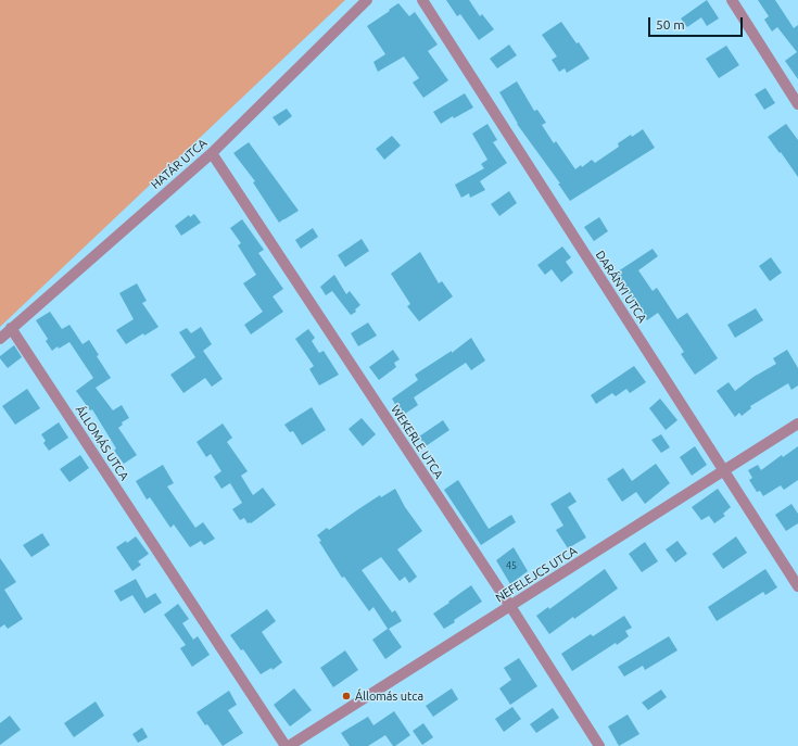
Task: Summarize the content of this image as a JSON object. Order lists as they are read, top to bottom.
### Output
{
  "streets": {
    "street": [
      "HATÁR UTCA",
      "DARÁNYI UTCA",
      "WEKERLE UTCA",
      "ÁLLOMÁS UTCA",
      "NEFELEJCS UTCA"
    ]
  },
  "crossings": [
    ["HATÁR UTCA", "WEKERLE UTCA"],
    ["HATÁR UTCA", "ÁLLOMÁS UTCA"],
    ["DARÁNYI UTCA", "NEFELEJCS UTCA"],
    ["WEKERLE UTCA", "NEFELEJCS UTCA"],
    ["ÁLLOMÁS UTCA", "NEFELEJCS UTCA"]
  ],
  "places": ["Állomás utca"],
  "house_numbers": ["45"],
  "scale_bar": "50 m"
}
